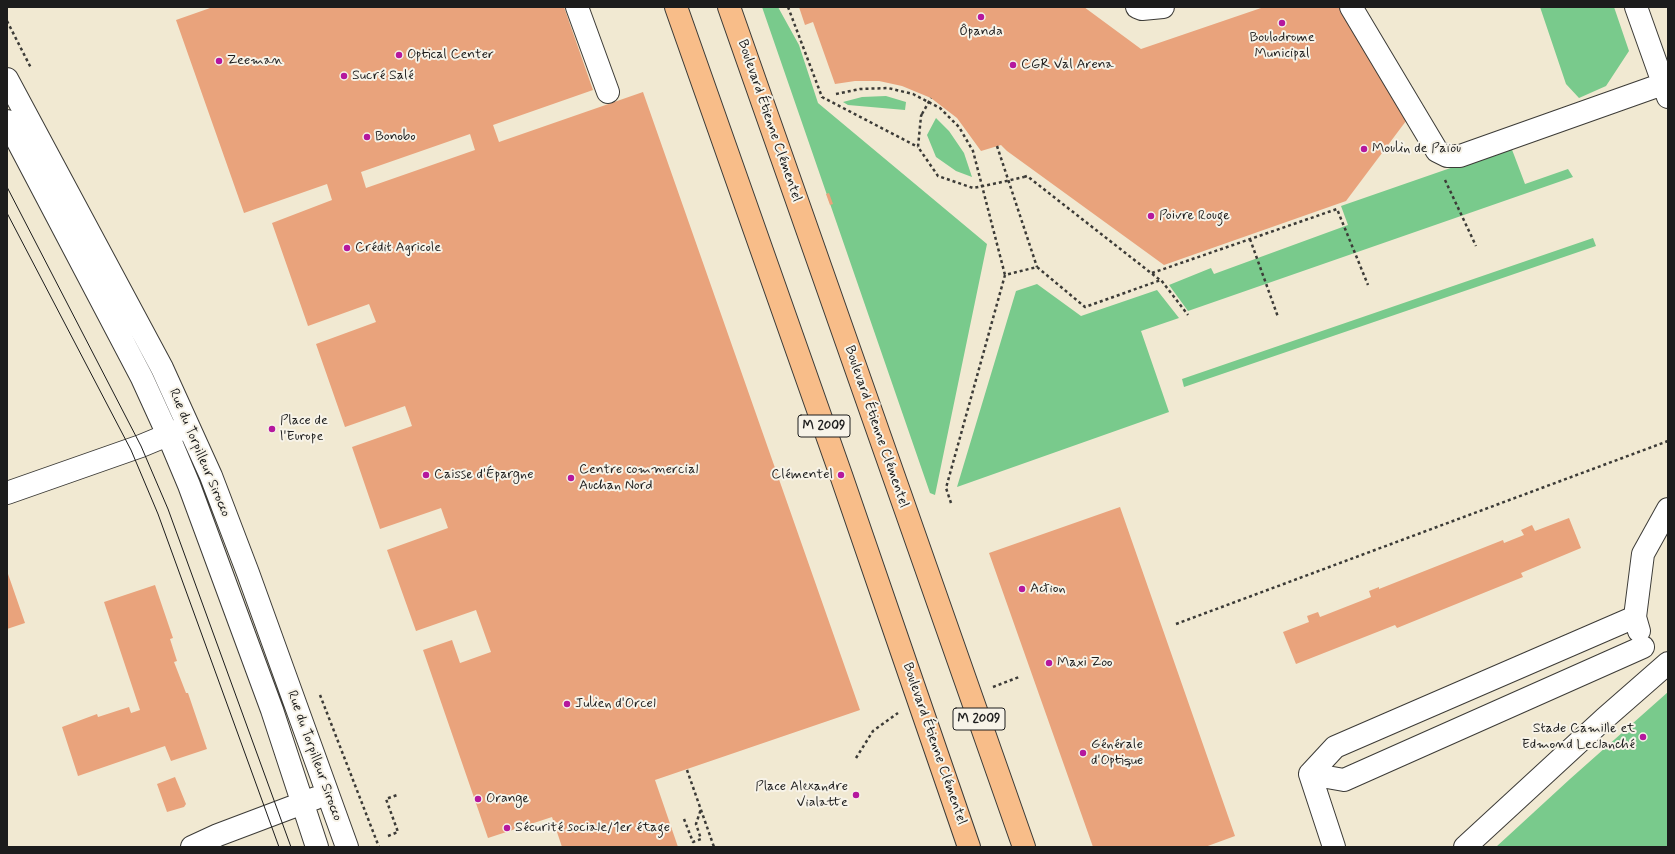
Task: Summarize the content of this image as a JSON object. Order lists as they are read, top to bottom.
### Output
{
  "streets": {
    "main road": ["Boulevard Étienne Clémentel", "M 2009"],
    "street": ["Rue du Torpilleur Sirocco"]
  },
  "places": [
    "Ôpanda",
    "Boulodrome Municipal",
    "Optical Center",
    "Zeeman",
    "CGR Val Arena",
    "Sucré Salé",
    "Bonobo",
    "Moulin de Païou",
    "Poivre Rouge",
    "Crédit Agricole",
    "Place de l'Europe",
    "Caisse d'Épargne",
    "Clémentel",
    "Centre commercial Auchan Nord",
    "Action",
    "Maxi Zoo",
    "Julien d'Orcel",
    "Stade Camille et Edmond Leclanché",
    "Générale d'Optique",
    "Place Alexandre Vialatte",
    "Orange",
    "Sécurité sociale/1er étage"
  ]
}
